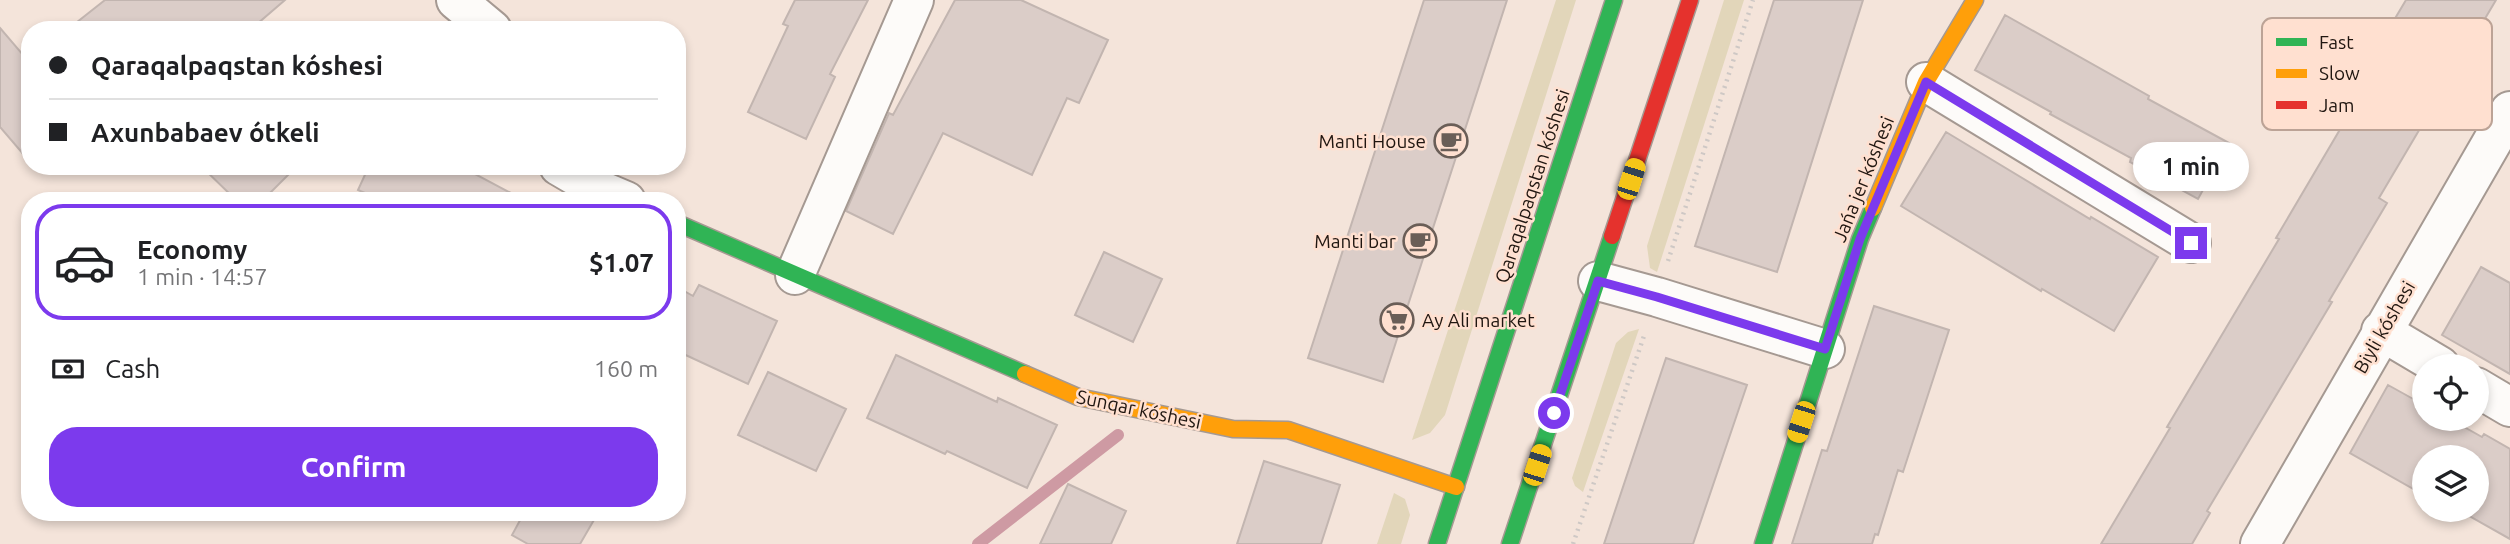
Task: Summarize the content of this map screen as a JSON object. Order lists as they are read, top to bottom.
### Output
{
  "streets": {
    "street": [
      "Jańa jer kóshesi",
      "Qaraqalpaqstan kóshesi",
      "Biyli kóshesi",
      "Sunqar kóshesi"
    ]
  },
  "crossings": [
    ["Qaraqalpaqstan kóshesi", "Sunqar kóshesi"]
  ],
  "places": {
    "cafe": ["Manti House", "Manti bar"],
    "supermarket": ["Ay Ali market"]
  },
  "legend": ["Fast", "Slow", "Jam"],
  "page": {
    "banner": ["Qaraqalpaqstan kóshesi", "Axunbabaev ótkeli"],
    "bubble": "1 min",
    "list": [
      {
        "name": "Economy",
        "note": "1 min · 14:57",
        "value": "$1.07"
      }
    ],
    "pay": ["Cash", "160 m"],
    "buttons": "Confirm"
  }
}
